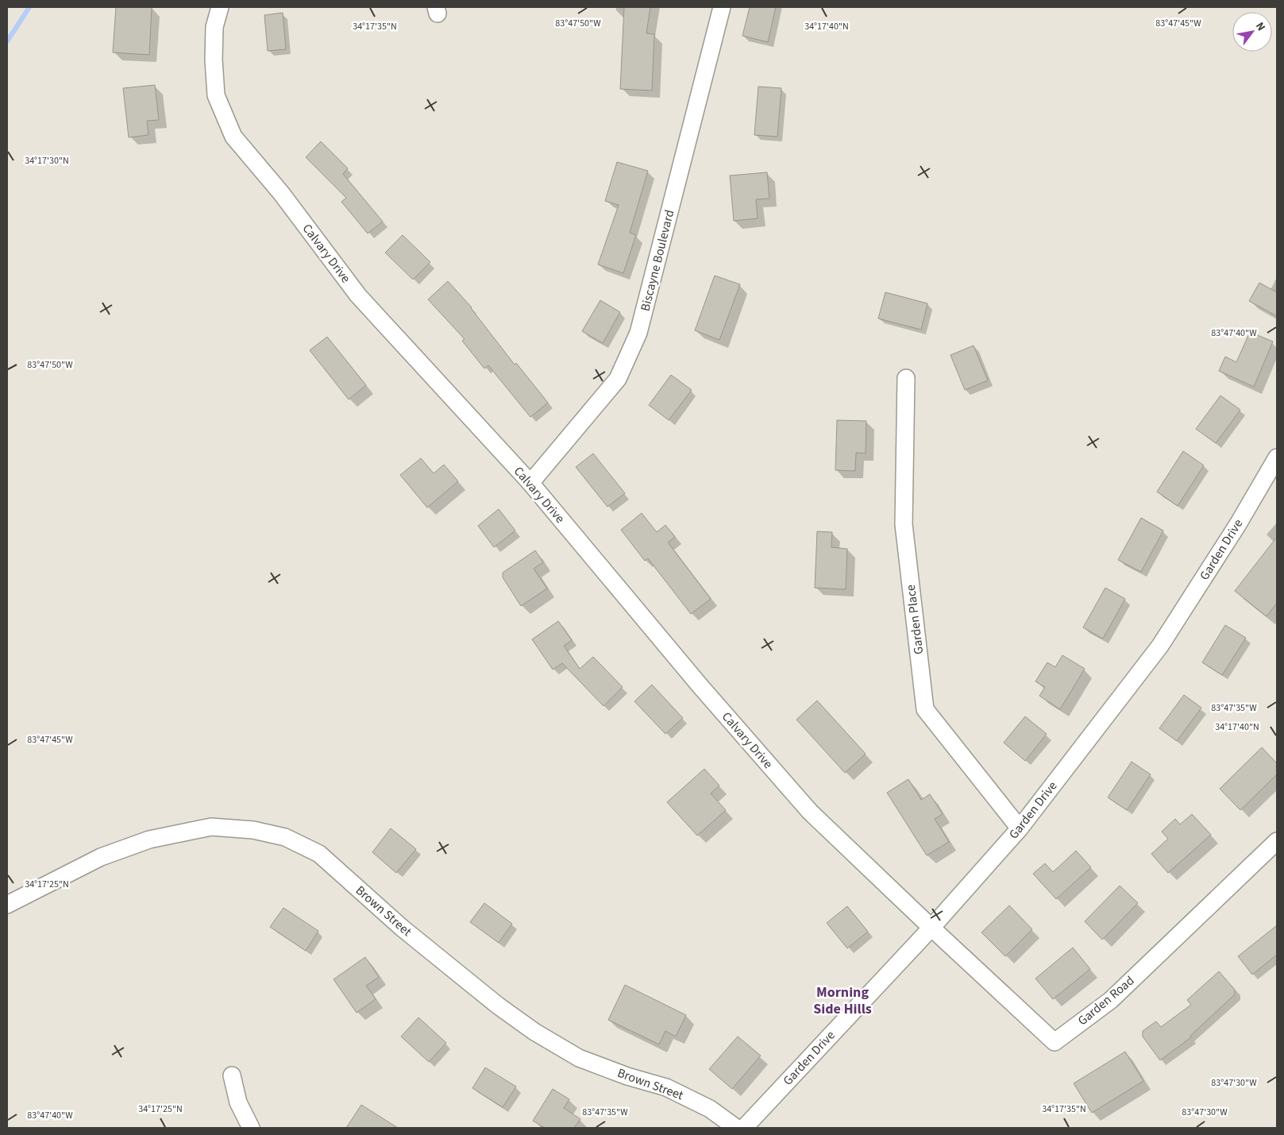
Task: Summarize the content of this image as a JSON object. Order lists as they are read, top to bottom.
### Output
{
  "streets": {
    "street": [
      "Calvary Drive",
      "Biscayne Boulevard",
      "Garden Drive",
      "Garden Place",
      "Brown Street",
      "Garden Road"
    ]
  },
  "crossings": [
    ["Calvary Drive", "Biscayne Boulevard"],
    ["Calvary Drive", "Garden Drive"],
    ["Calvary Drive", "Garden Road"],
    ["Garden Drive", "Garden Place"],
    ["Garden Drive", "Garden Road"]
  ],
  "districts": ["Morning Side Hills"],
  "north": "top right",
  "coordinates": [
    "83°47'50\"W",
    "83°47'45\"W",
    "34°17'35\"N",
    "34°17'40\"N",
    "34°17'30\"N",
    "83°47'40\"W",
    "83°47'35\"W",
    "34°17'25\"N",
    "83°47'30\"W"
  ]
}
